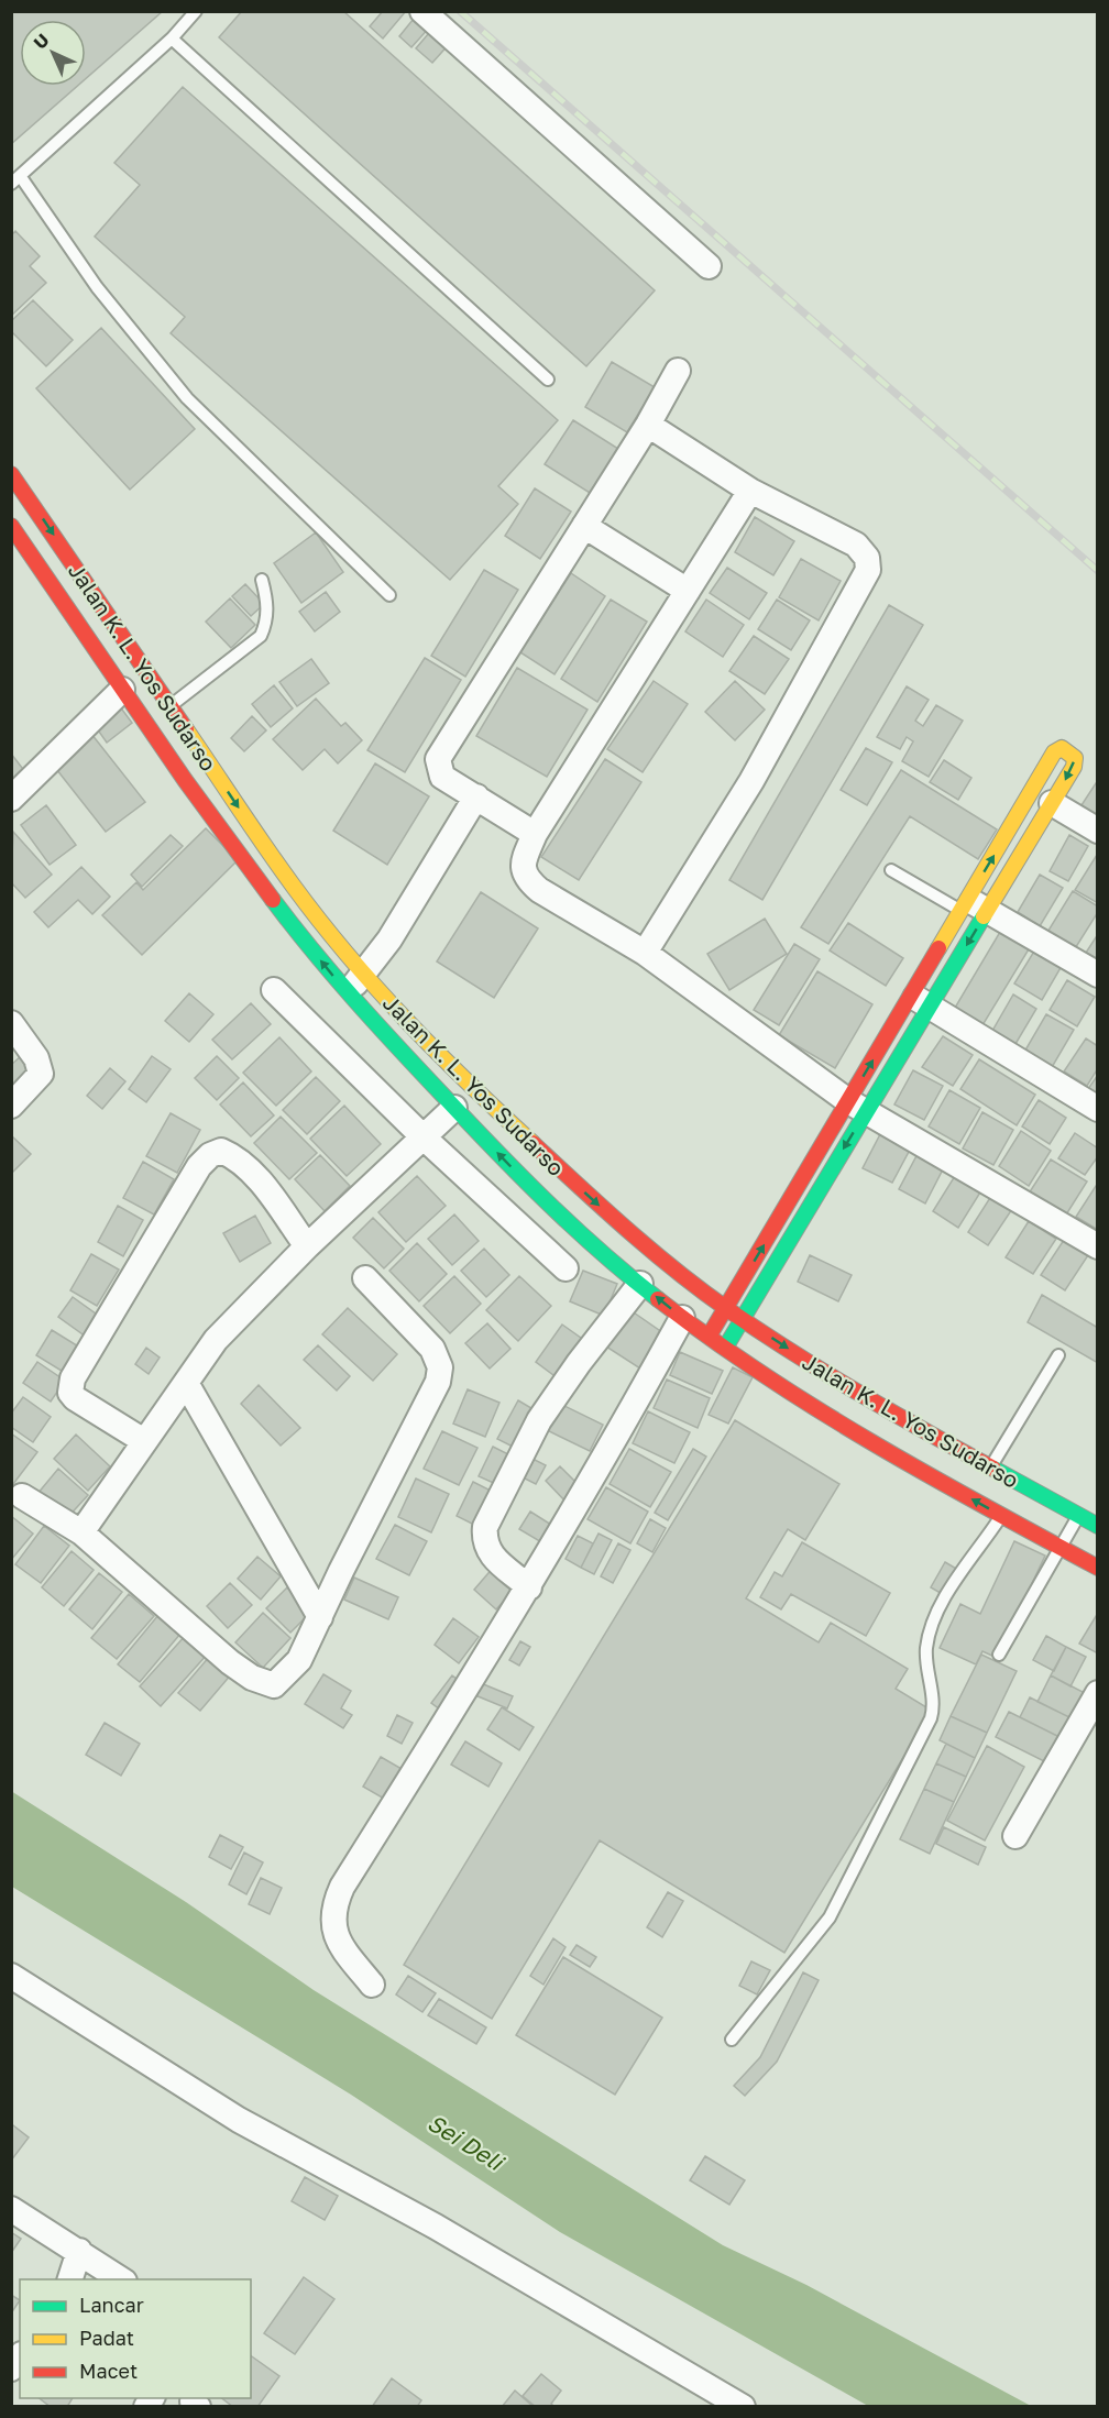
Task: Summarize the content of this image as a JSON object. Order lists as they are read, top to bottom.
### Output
{
  "streets": {
    "main road": ["Jalan K. L. Yos Sudarso"]
  },
  "water": ["Sei Deli"],
  "legend": ["Lancar", "Padat", "Macet"],
  "north": "top left"
}
